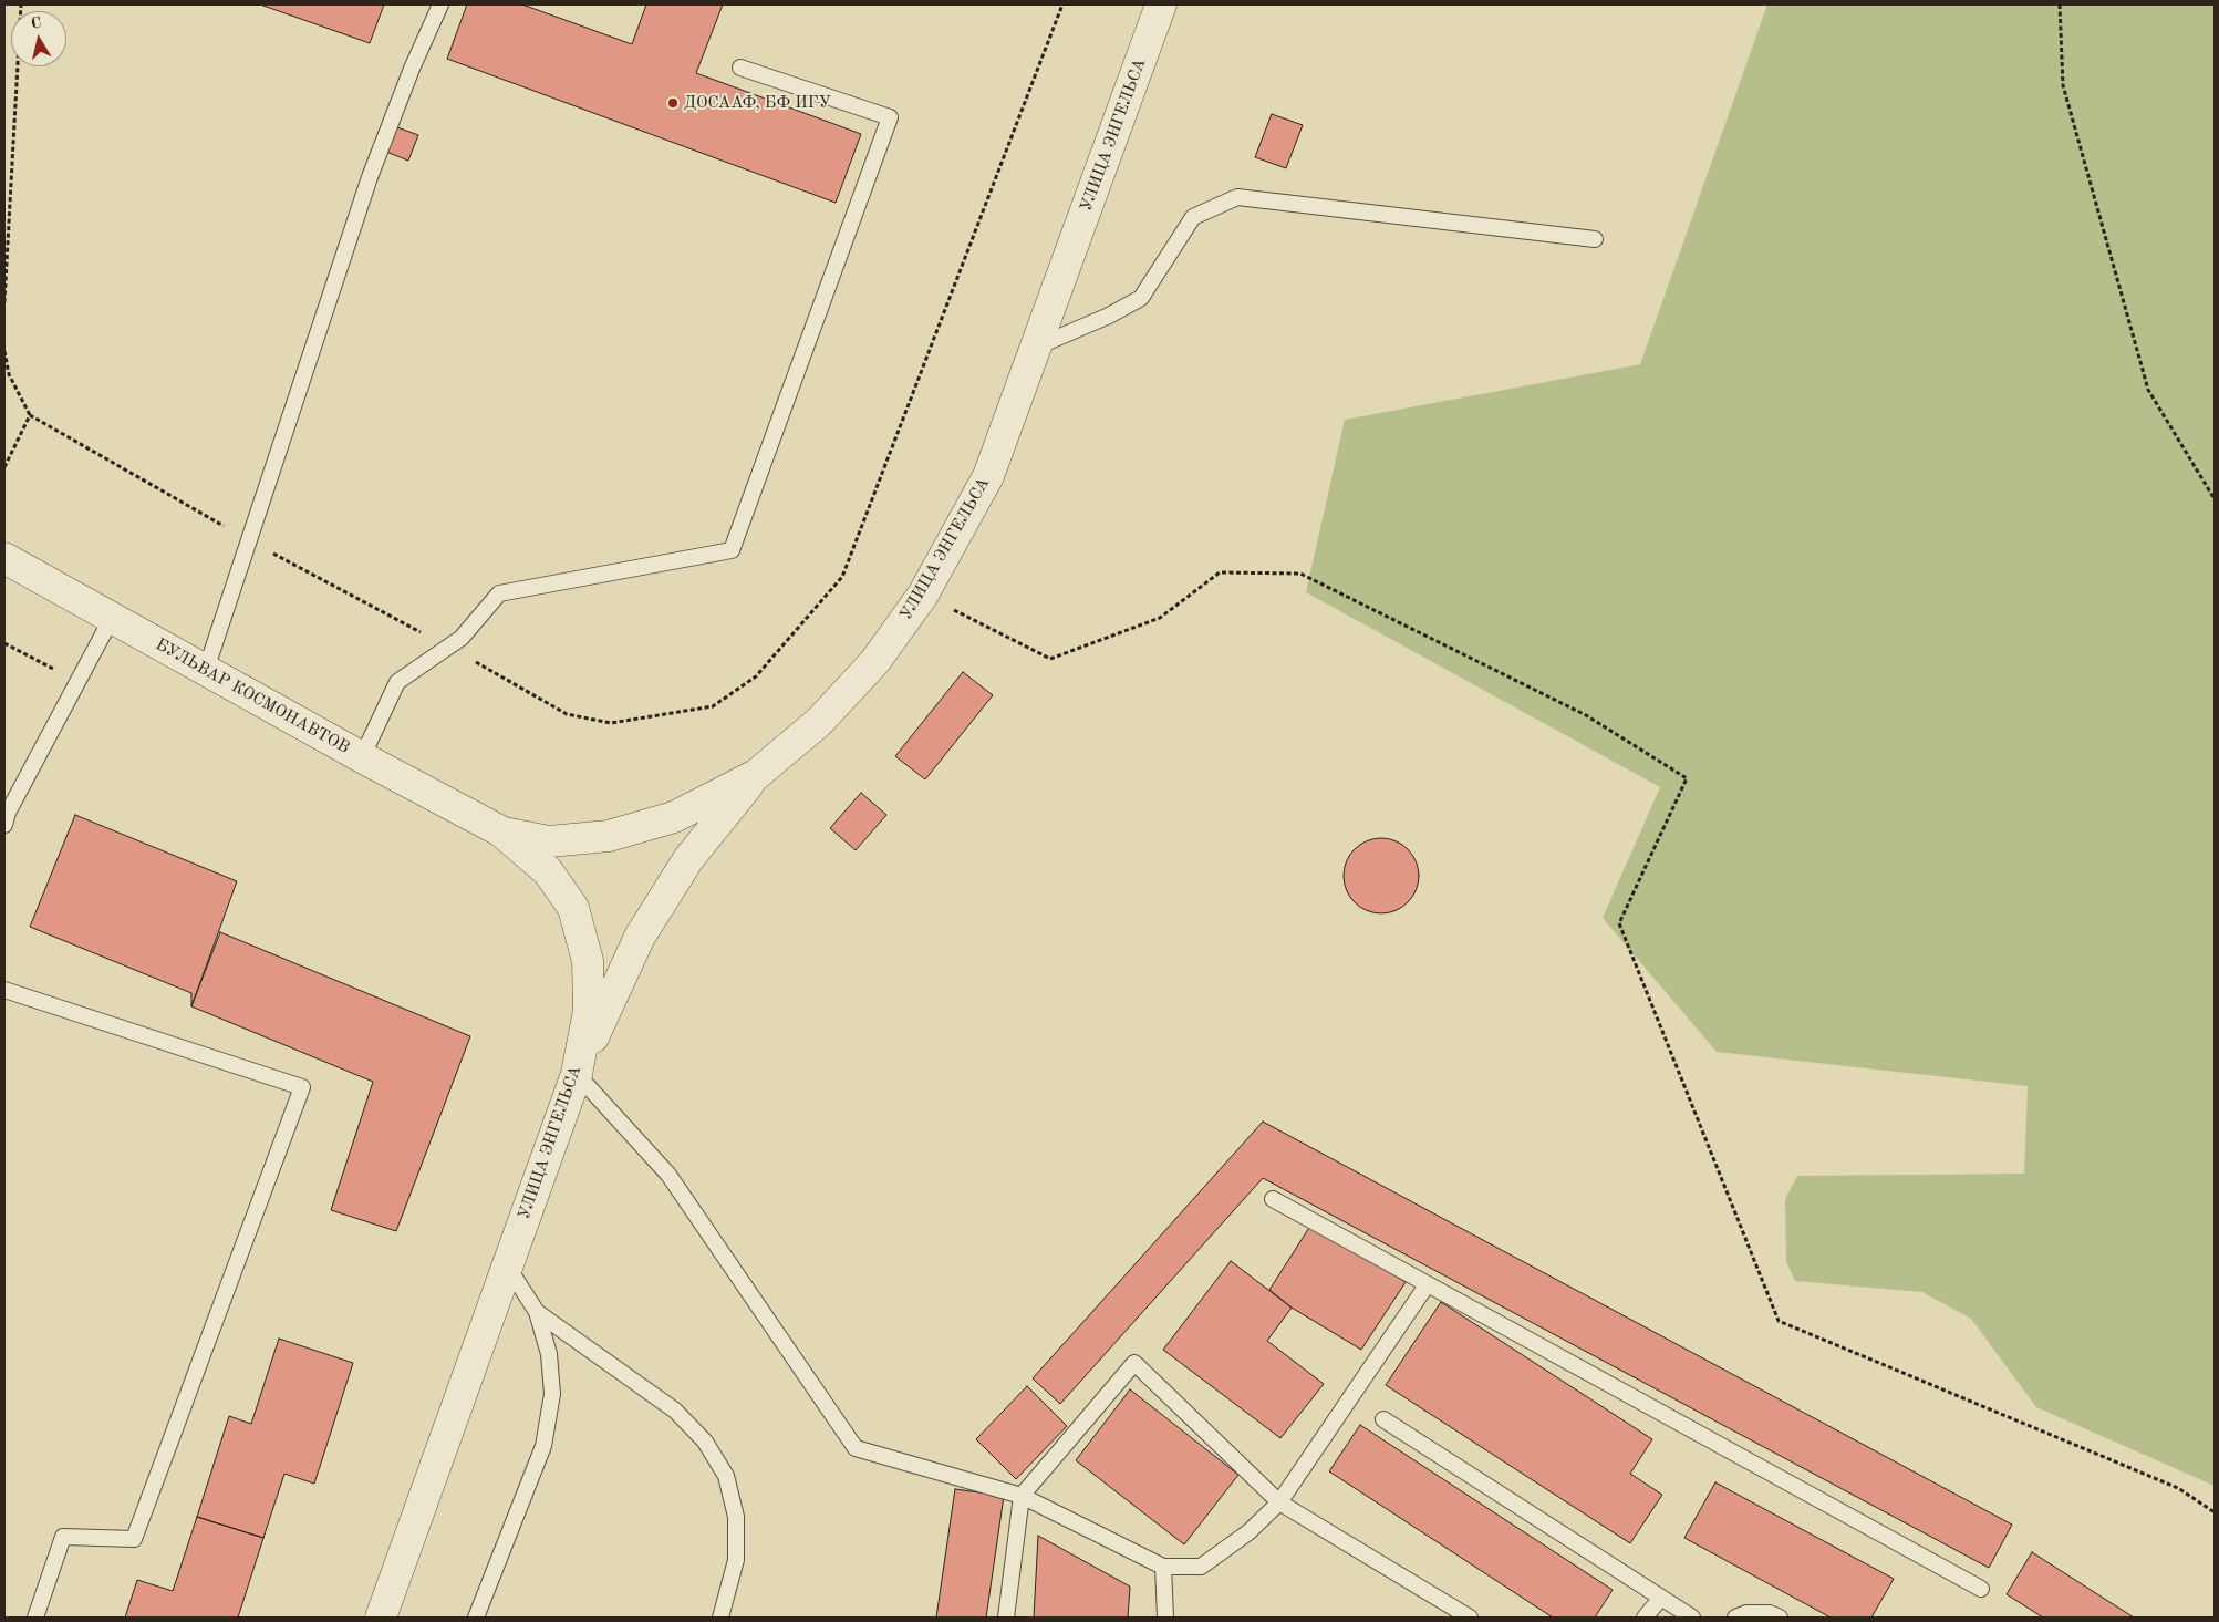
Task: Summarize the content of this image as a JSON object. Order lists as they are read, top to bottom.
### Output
{
  "streets": {
    "street": ["УЛИЦА ЭНГЕЛЬСА", "БУЛЬВАР КОСМОНАВТОВ"]
  },
  "crossings": [
    ["УЛИЦА ЭНГЕЛЬСА", "БУЛЬВАР КОСМОНАВТОВ"]
  ],
  "places": ["ДОСААФ, БФ ИГУ"],
  "north": "top"
}
